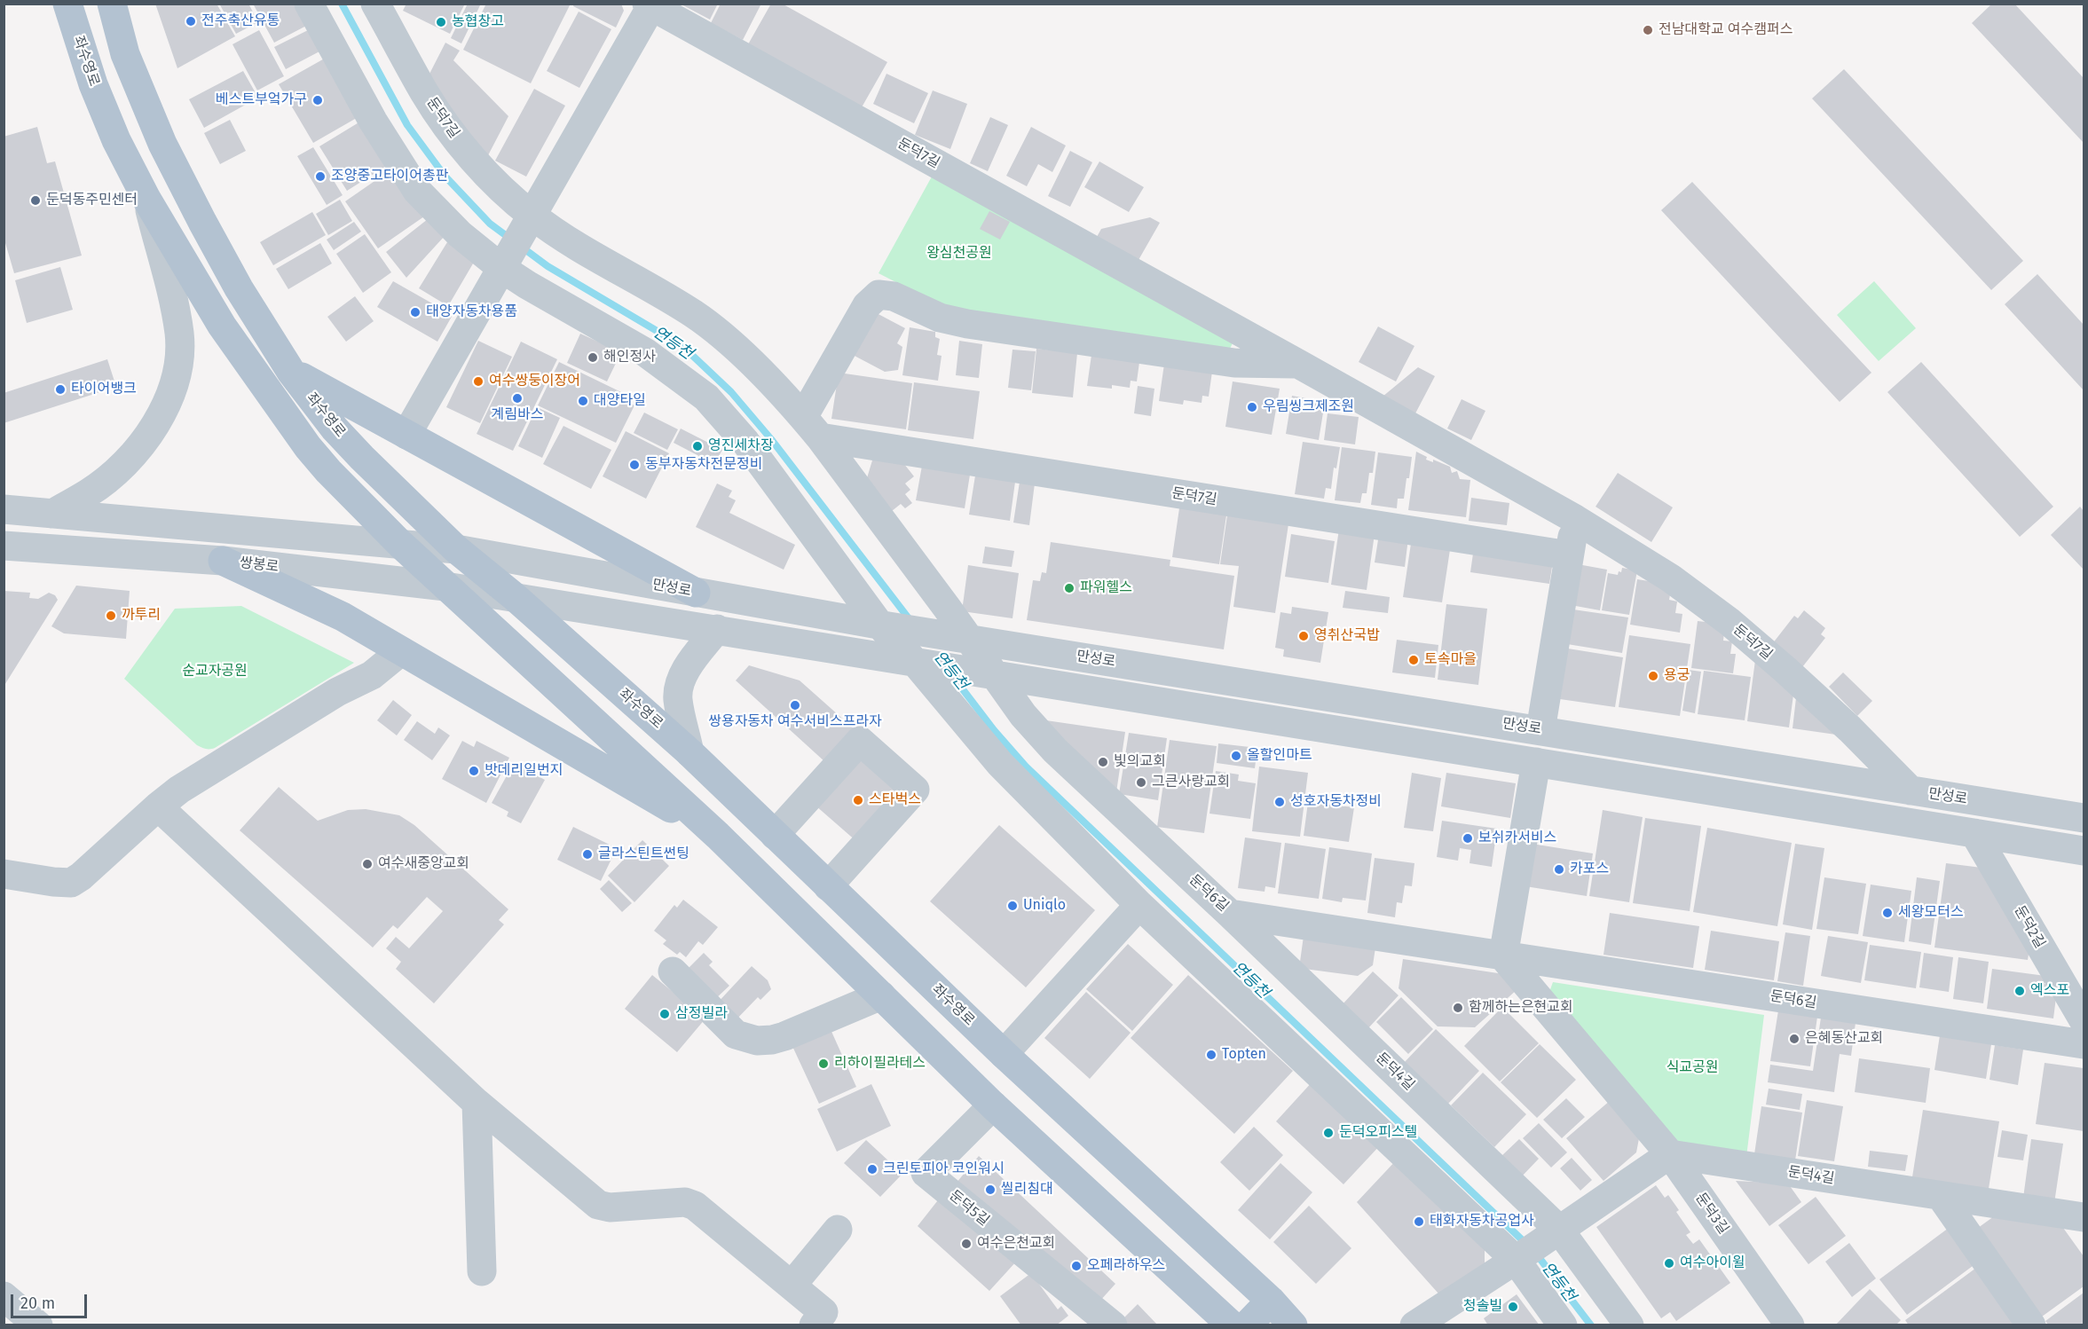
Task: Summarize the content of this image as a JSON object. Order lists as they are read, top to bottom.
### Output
{
  "streets": {
    "main road": ["좌수영로"],
    "street": [
      "둔덕7길",
      "쌍봉로",
      "만성로",
      "둔덕6길",
      "둔덕2길",
      "둔덕4길",
      "둔덕5길",
      "둔덕3길"
    ]
  },
  "crossings": [
    ["좌수영로", "쌍봉로"],
    ["좌수영로", "만성로"],
    ["좌수영로", "둔덕5길"],
    ["둔덕7길", "만성로"],
    ["둔덕7길", "둔덕6길"],
    ["둔덕6길", "둔덕4길"],
    ["둔덕4길", "둔덕3길"]
  ],
  "water": ["연등천"],
  "parks": ["왕심천공원", "순교자공원", "식교공원"],
  "places": [
    "전주축산유통",
    "농협창고",
    "전남대학교 여수캠퍼스",
    "베스트부엌가구",
    "조양중고타이어총판",
    "둔덕동주민센터",
    "태양자동차용품",
    "해인정사",
    "여수쌍둥이장어",
    "타이어뱅크",
    "계림바스",
    "대양타일",
    "우림씽크제조원",
    "영진세차장",
    "동부자동차전문정비",
    "파워헬스",
    "까투리",
    "영취산국밥",
    "토속마을",
    "용궁",
    "쌍용자동차 여수서비스프라자",
    "올할인마트",
    "빛의교회",
    "밧데리일번지",
    "그큰사랑교회",
    "스타벅스",
    "성호자동차정비",
    "보쉬카서비스",
    "글라스틴트썬팅",
    "여수새중앙교회",
    "카포스",
    "Uniqlo",
    "세왕모터스",
    "엑스포",
    "함께하는은현교회",
    "삼정빌라",
    "은혜동산교회",
    "Topten",
    "리하이필라테스",
    "둔덕오피스텔",
    "크린토피아 코인워시",
    "씰리침대",
    "태화자동차공업사",
    "여수은천교회",
    "여수아이윌",
    "오페라하우스",
    "청솔빌"
  ],
  "scale_bar": "20 m"
}
